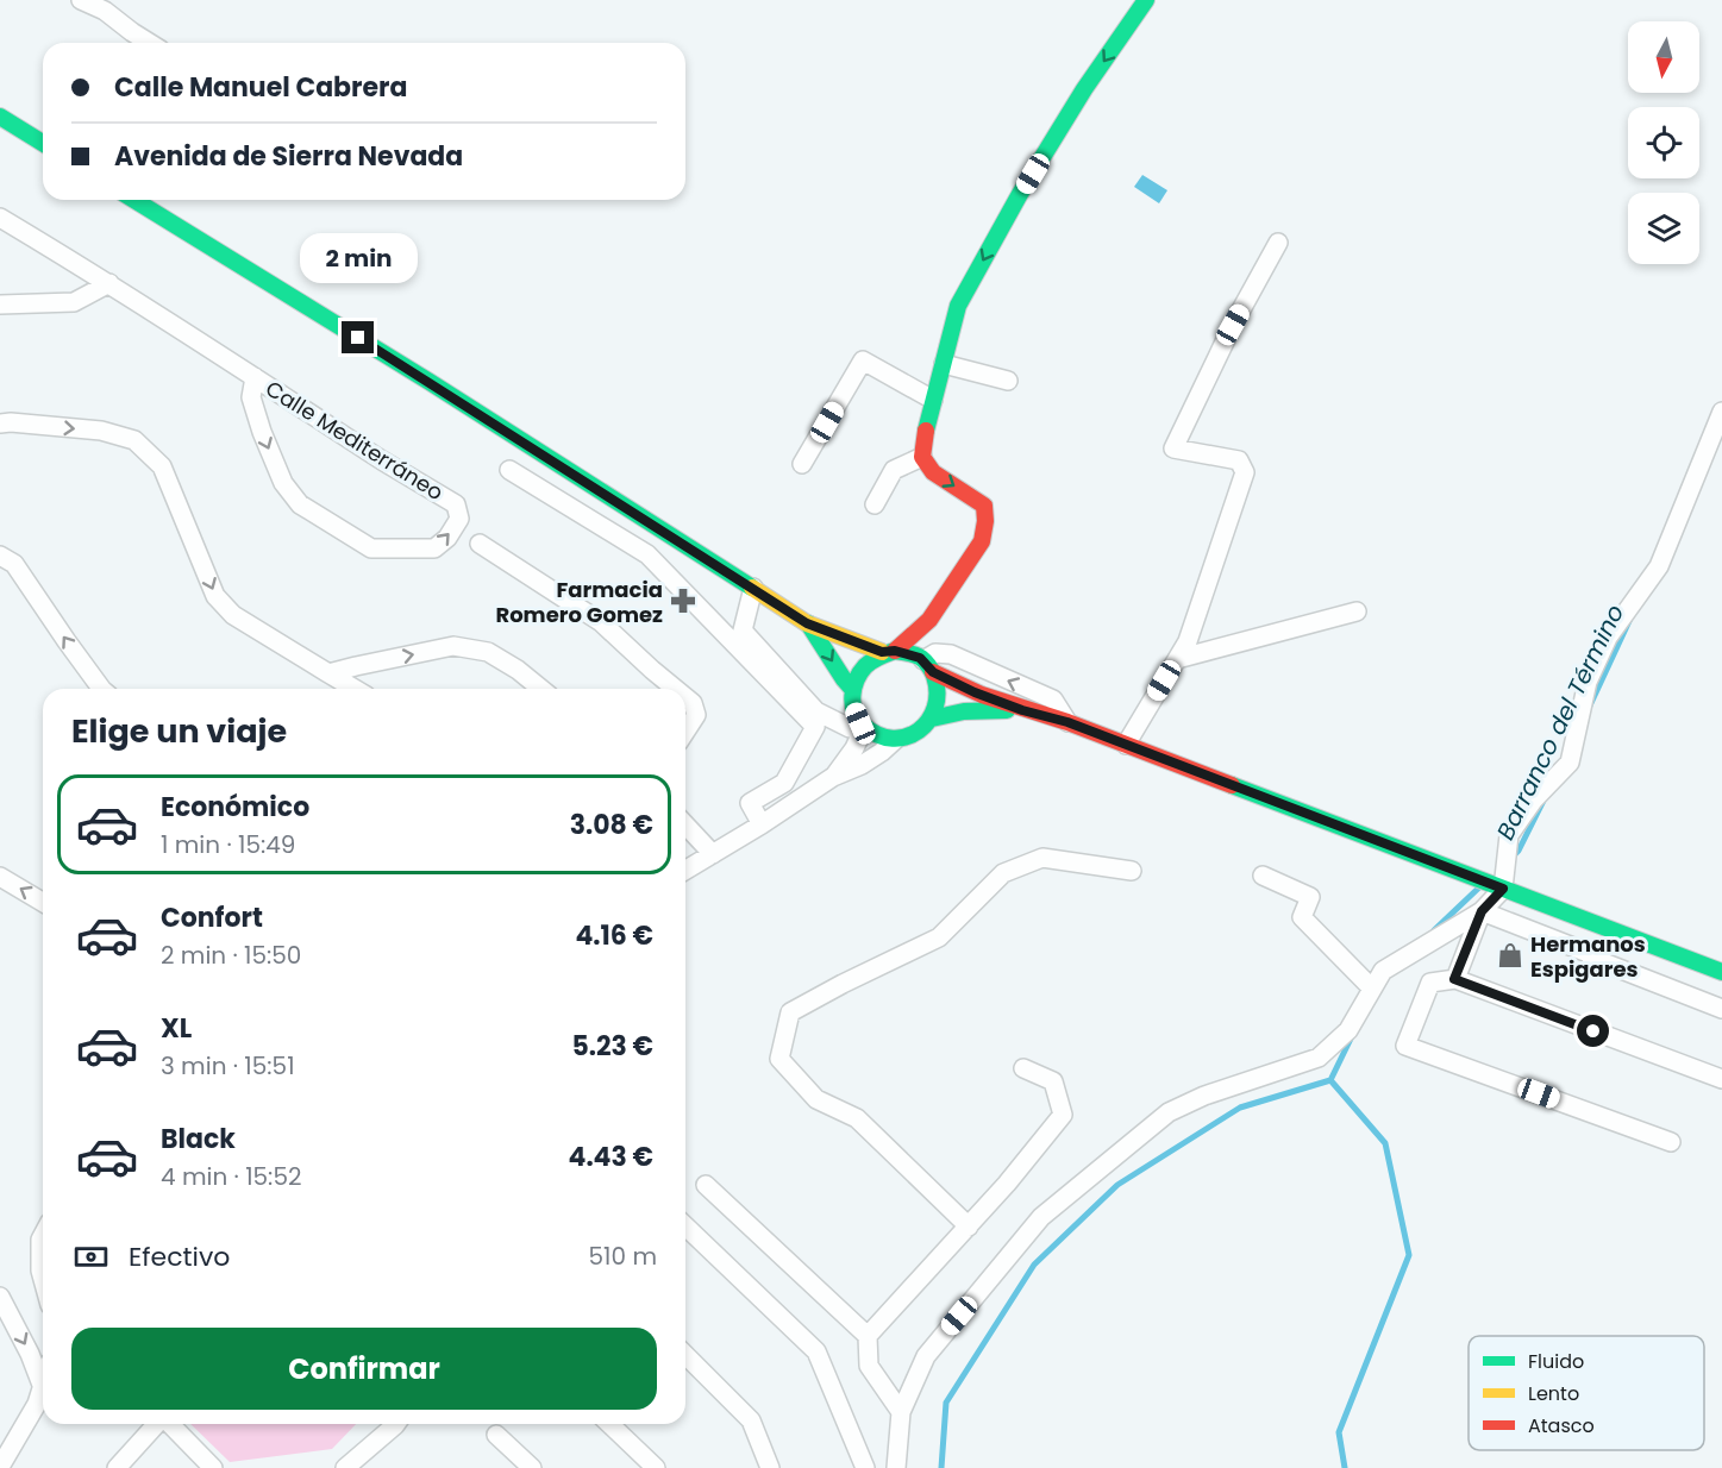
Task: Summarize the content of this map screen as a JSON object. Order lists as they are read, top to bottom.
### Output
{
  "streets": {
    "street": ["Calle Mediterráneo"]
  },
  "water": ["Barranco del Término"],
  "places": {
    "pharmacy": ["Farmacia Romero Gomez"],
    "shop": ["Hermanos Espigares"]
  },
  "legend": ["Fluido", "Lento", "Atasco"],
  "north": "bottom",
  "page": {
    "banner": ["Calle Manuel Cabrera", "Avenida de Sierra Nevada"],
    "bubble": "2 min",
    "heading": "Elige un viaje",
    "list": [
      {
        "name": "Económico",
        "note": "1 min · 15:49",
        "value": "3.08 €"
      },
      {
        "name": "Confort",
        "note": "2 min · 15:50",
        "value": "4.16 €"
      },
      {
        "name": "XL",
        "note": "3 min · 15:51",
        "value": "5.23 €"
      },
      {
        "name": "Black",
        "note": "4 min · 15:52",
        "value": "4.43 €"
      }
    ],
    "pay": ["Efectivo", "510 m"],
    "buttons": "Confirmar"
  }
}
